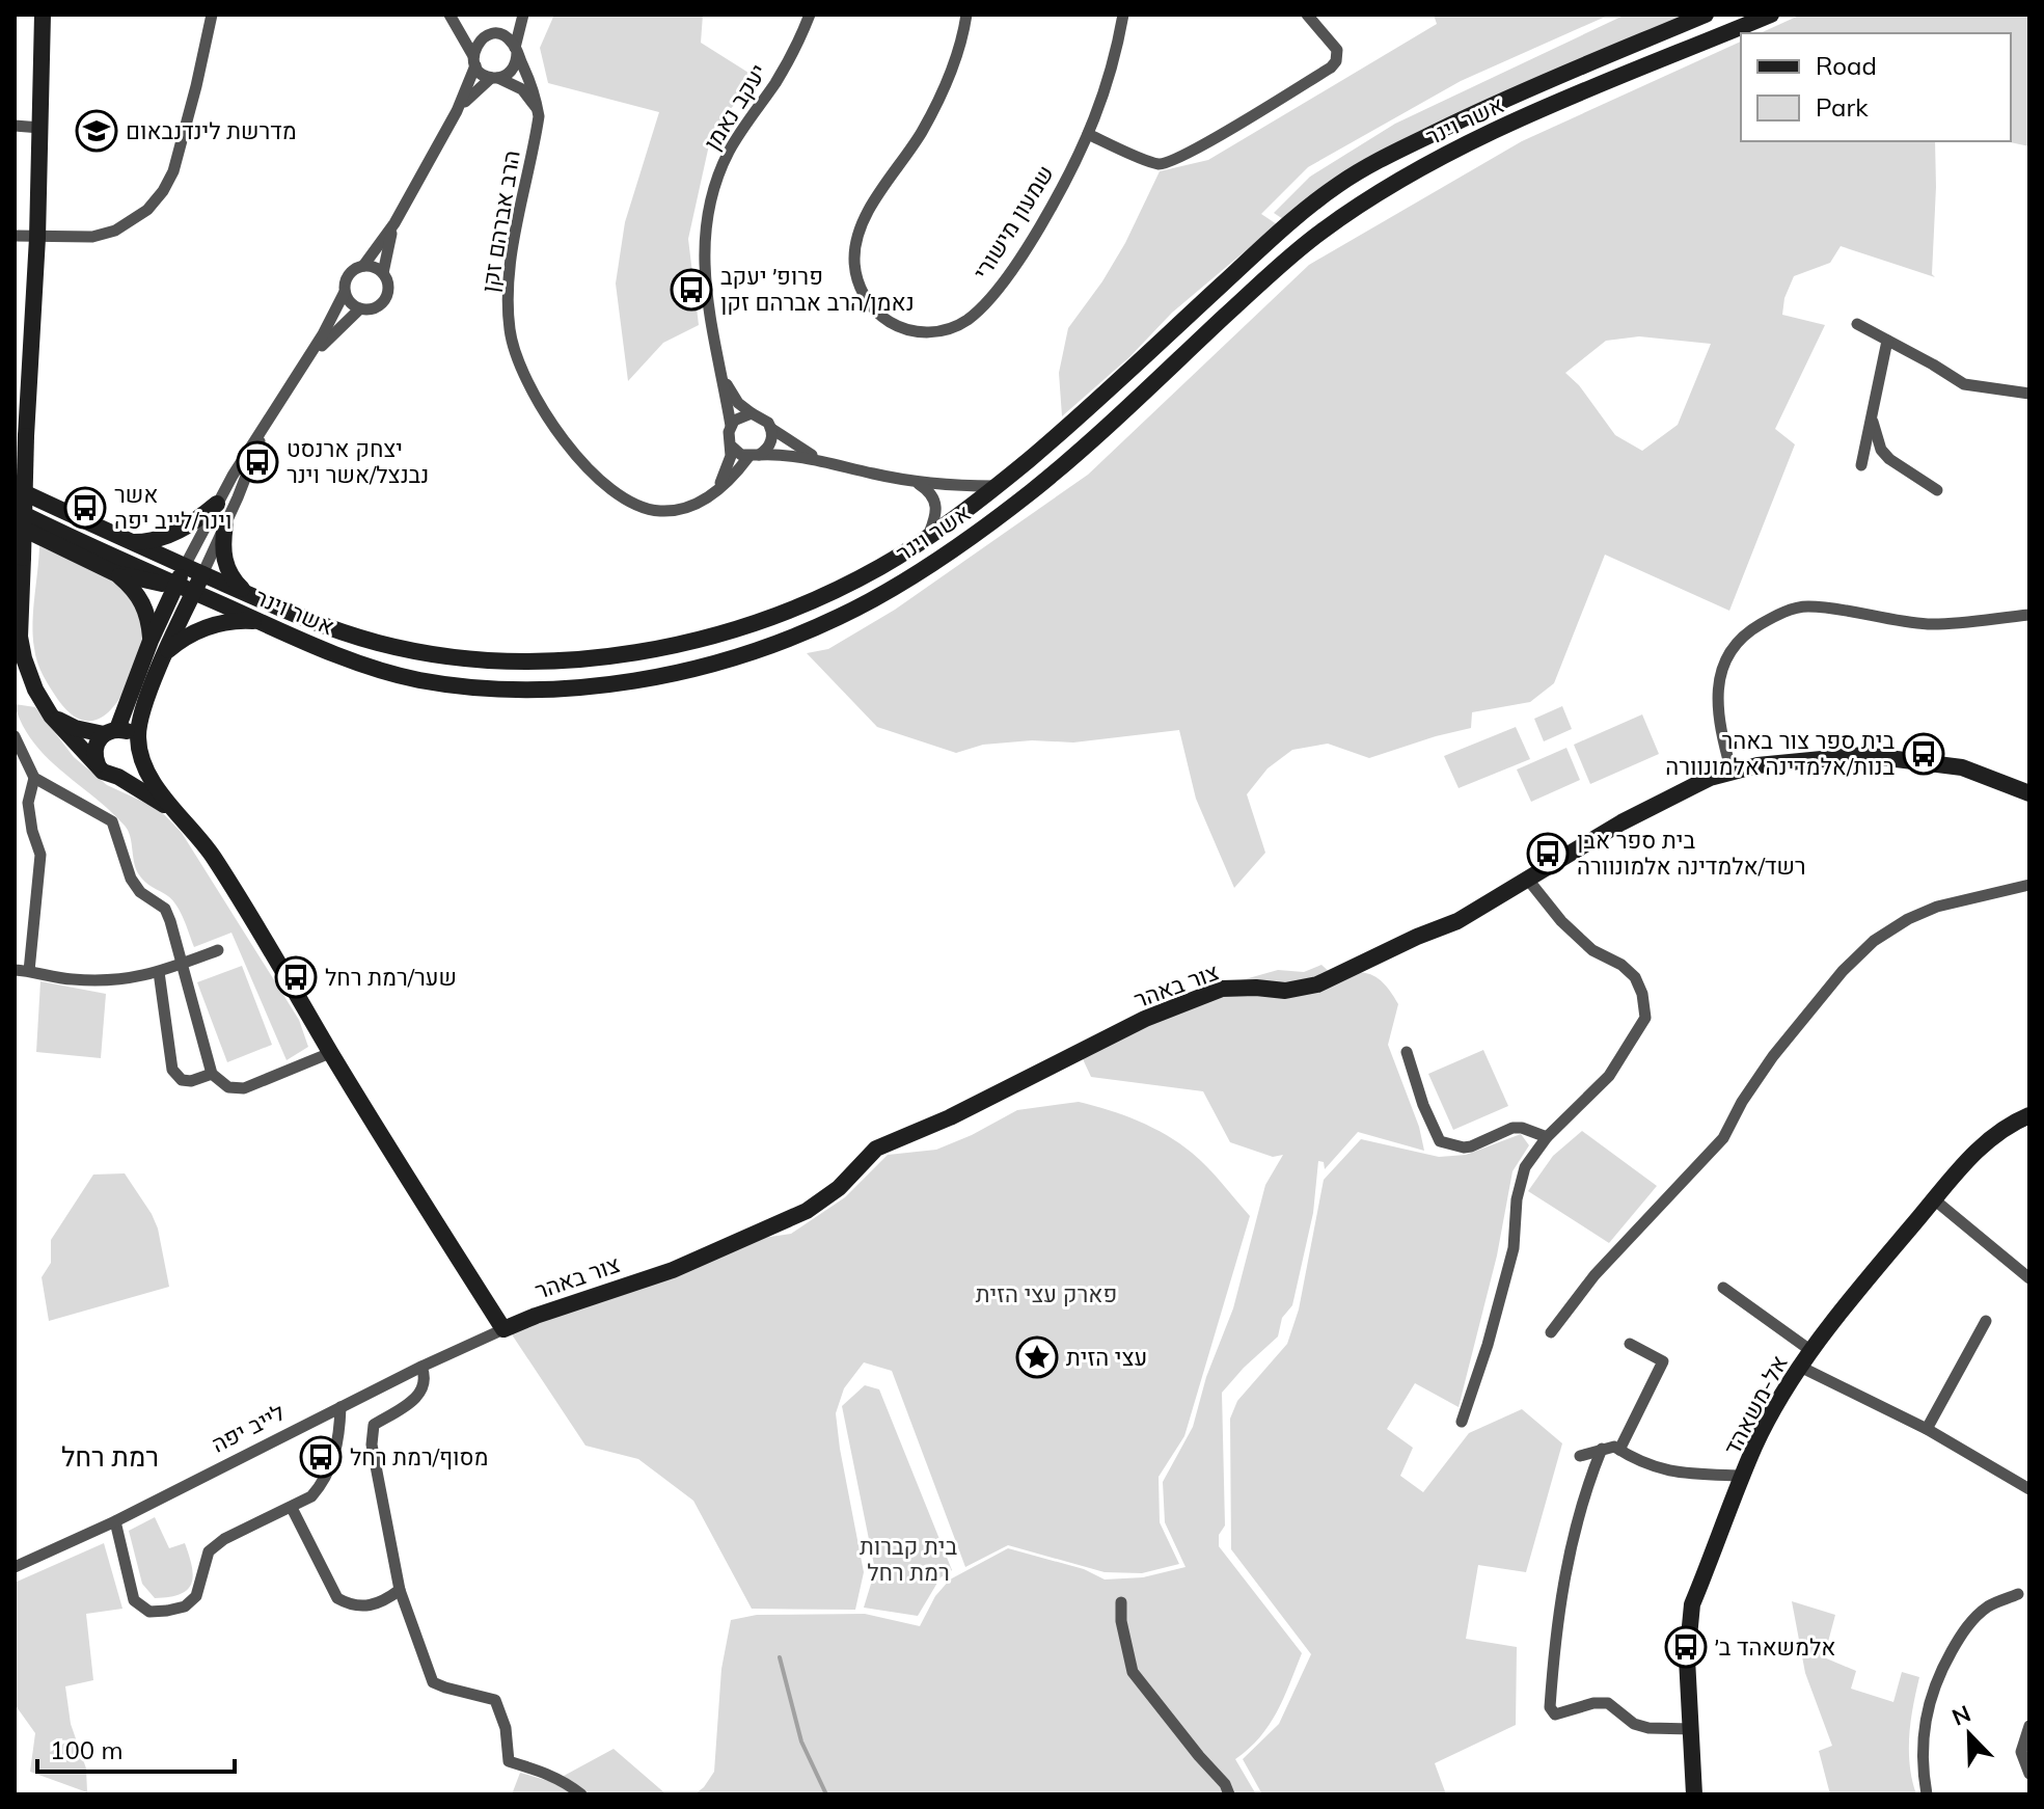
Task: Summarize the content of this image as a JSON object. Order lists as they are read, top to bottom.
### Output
{
  "streets": {
    "main road": ["אשר וינר", "צור באהר", "אל-משאהד"],
    "street": [
      "יעקב נאמן",
      "הרב אברהם זקן",
      "שמעון מישורי",
      "לייב יפה"
    ]
  },
  "crossings": [
    ["יעקב נאמן", "הרב אברהם זקן"],
    ["צור באהר", "לייב יפה"]
  ],
  "districts": ["רמת רחל"],
  "parks": ["פארק עצי הזית", "בית קברות רמת רחל"],
  "places": {
    "school or university": ["מדרשת לינדנבאום"],
    "bus stop": [
      "פרופ׳ יעקב נאמן/הרב אברהם זקן",
      "יצחק ארנסט נבנצל/אשר וינר",
      "אשר וינר/לייב יפה",
      "בית ספר צור באהר בנות/אלמדינה אלמונוורה",
      "בית ספר אבן רשד/אלמדינה אלמונוורה",
      "שער/רמת רחל",
      "מסוף/רמת רחל",
      "אלמשאהד ב׳"
    ],
    "place": ["עצי הזית"]
  },
  "legend": ["Road", "Park"],
  "scale_bar": "100 m",
  "north": "top left"
}
